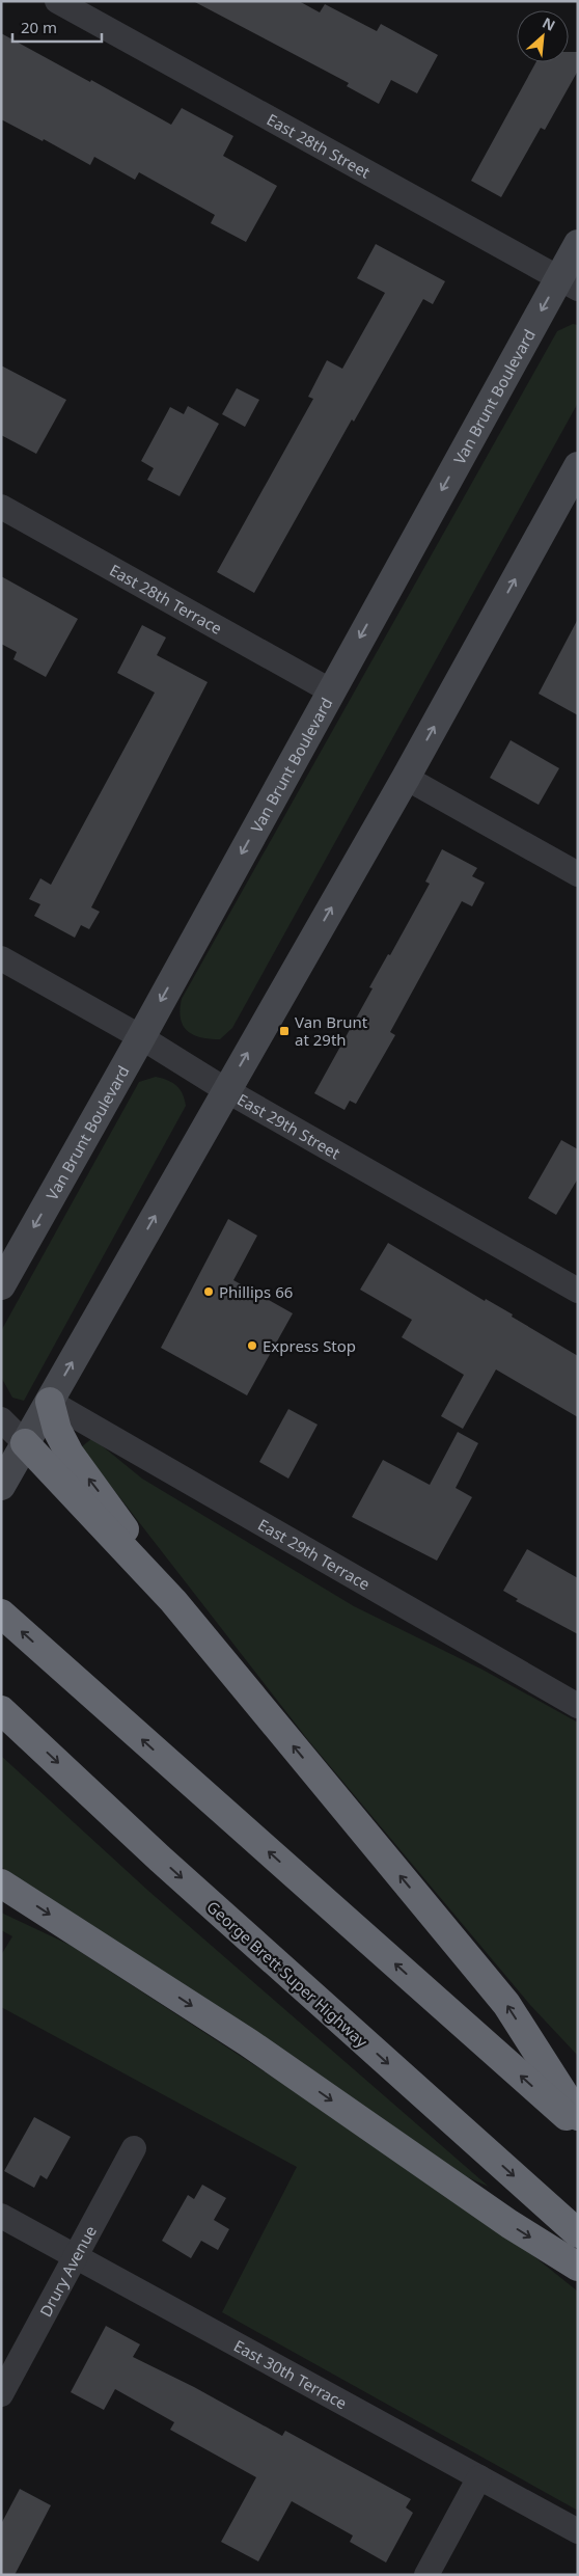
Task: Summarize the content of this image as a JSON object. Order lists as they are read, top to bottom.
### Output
{
  "streets": {
    "highway": ["George Brett Super Highway"],
    "main road": ["Van Brunt Boulevard"],
    "street": [
      "East 28th Street",
      "East 28th Terrace",
      "East 29th Street",
      "East 29th Terrace",
      "Drury Avenue",
      "East 30th Terrace"
    ]
  },
  "crossings": [
    ["East 28th Street", "Van Brunt Boulevard"],
    ["Van Brunt Boulevard", "East 28th Terrace"],
    ["Van Brunt Boulevard", "East 29th Street"],
    ["Drury Avenue", "East 30th Terrace"]
  ],
  "places": {
    "transit": ["Van Brunt at 29th"],
    "other": ["Phillips 66", "Express Stop"]
  },
  "scale_bar": "20 m",
  "north": "top right"
}
